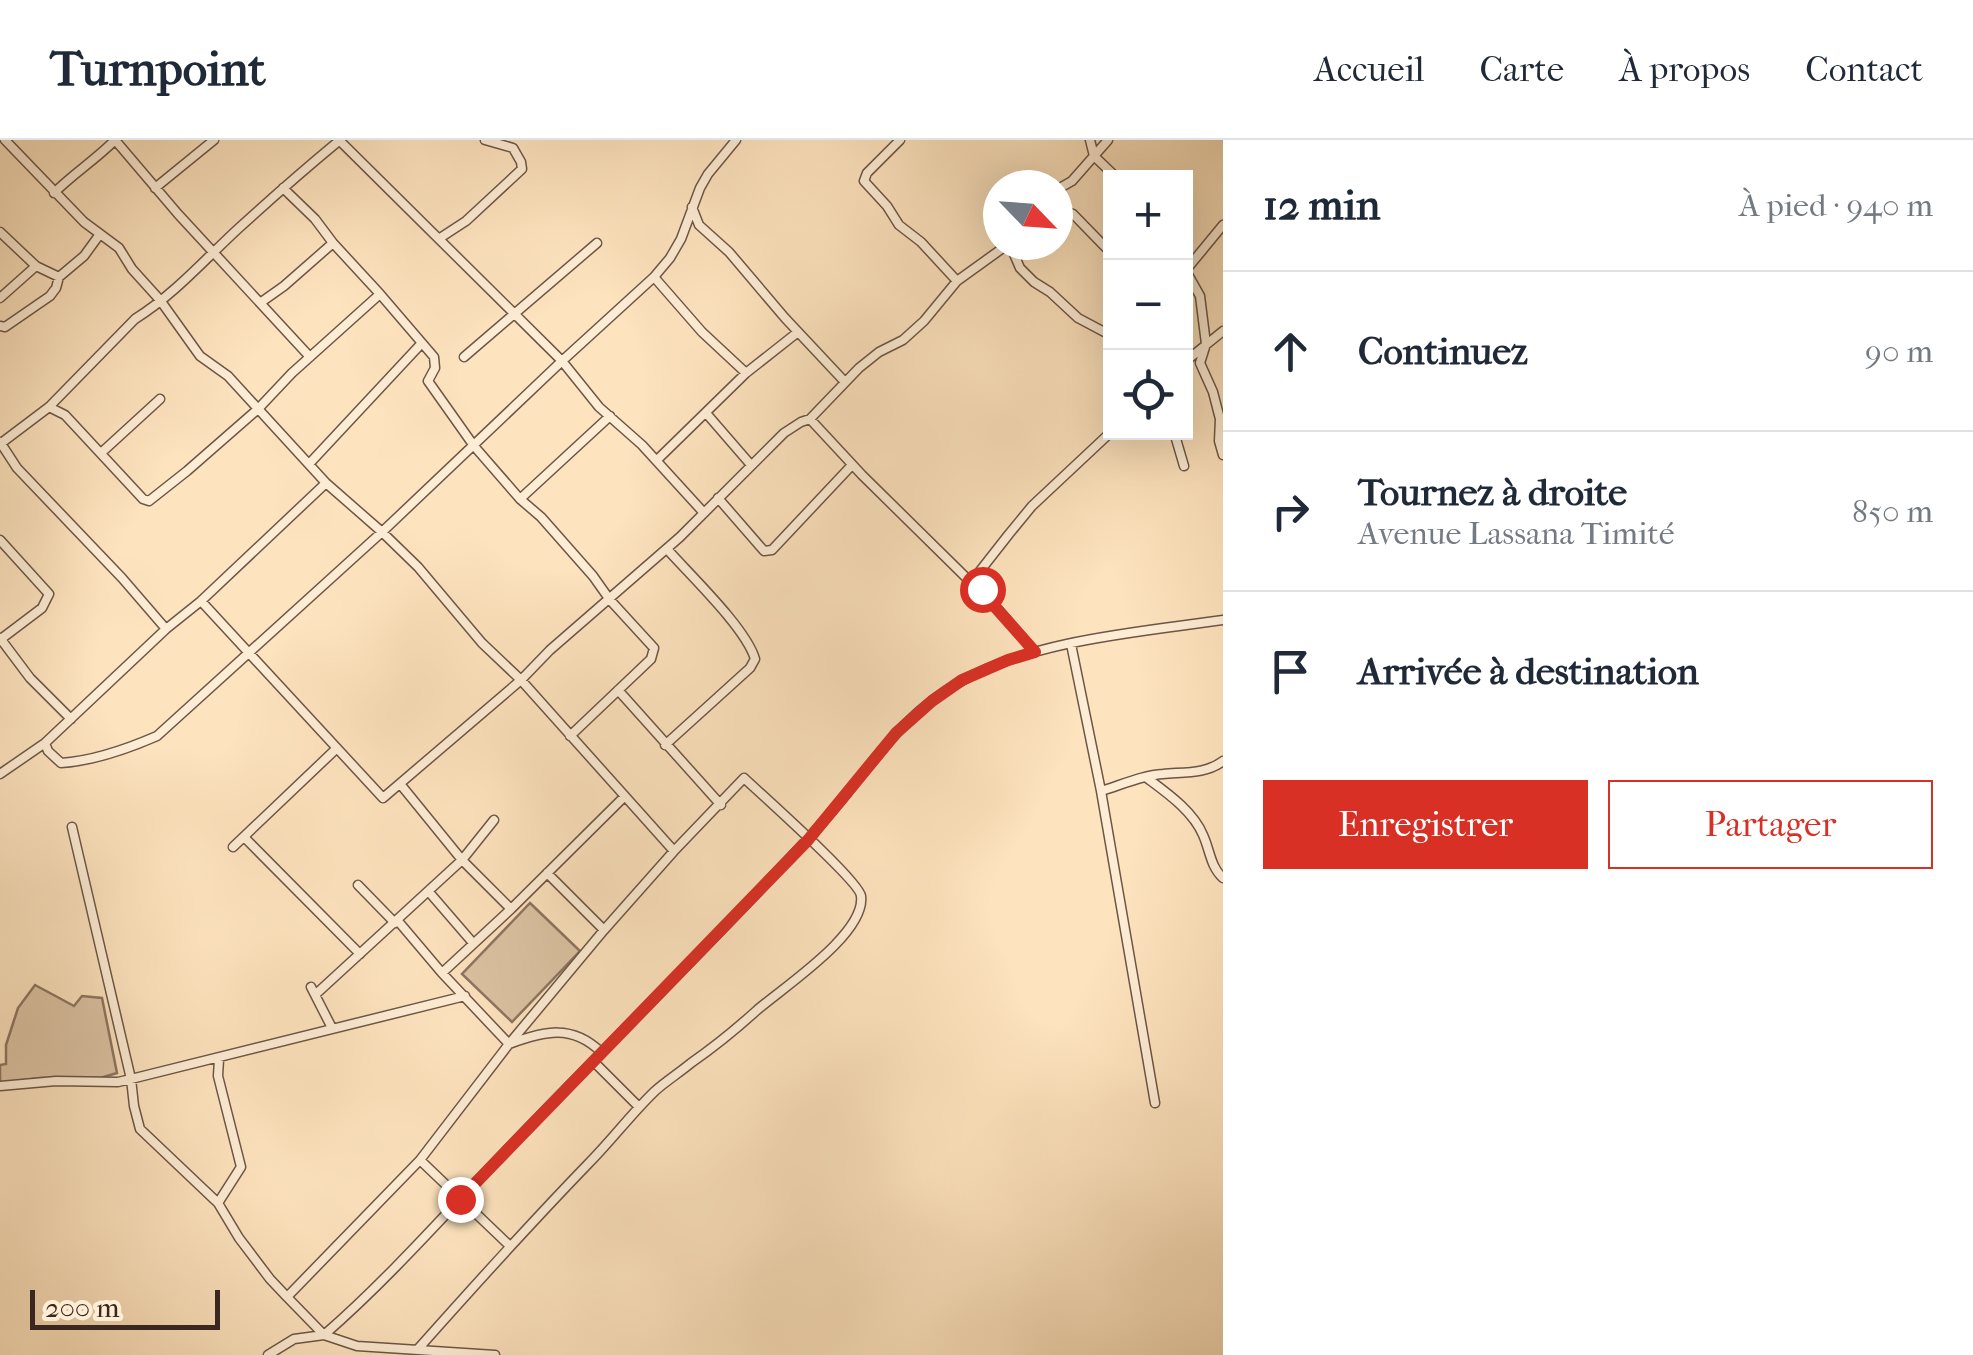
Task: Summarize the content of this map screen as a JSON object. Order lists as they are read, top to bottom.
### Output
{
  "scale_bar": "200 m",
  "north": "bottom right",
  "page": {
    "header": "Turnpoint",
    "nav": [
      "Accueil",
      "Carte",
      "À propos",
      "Contact"
    ],
    "heading": ["12 min", "À pied · 940 m"],
    "map_buttons": ["+", "−"],
    "list": [
      ["Continuez", "90 m"],
      ["Tournez à droite", "Avenue Lassana Timité", "850 m"],
      "Arrivée à destination"
    ],
    "buttons": ["Enregistrer", "Partager"],
    "scale": "200 m"
  }
}
